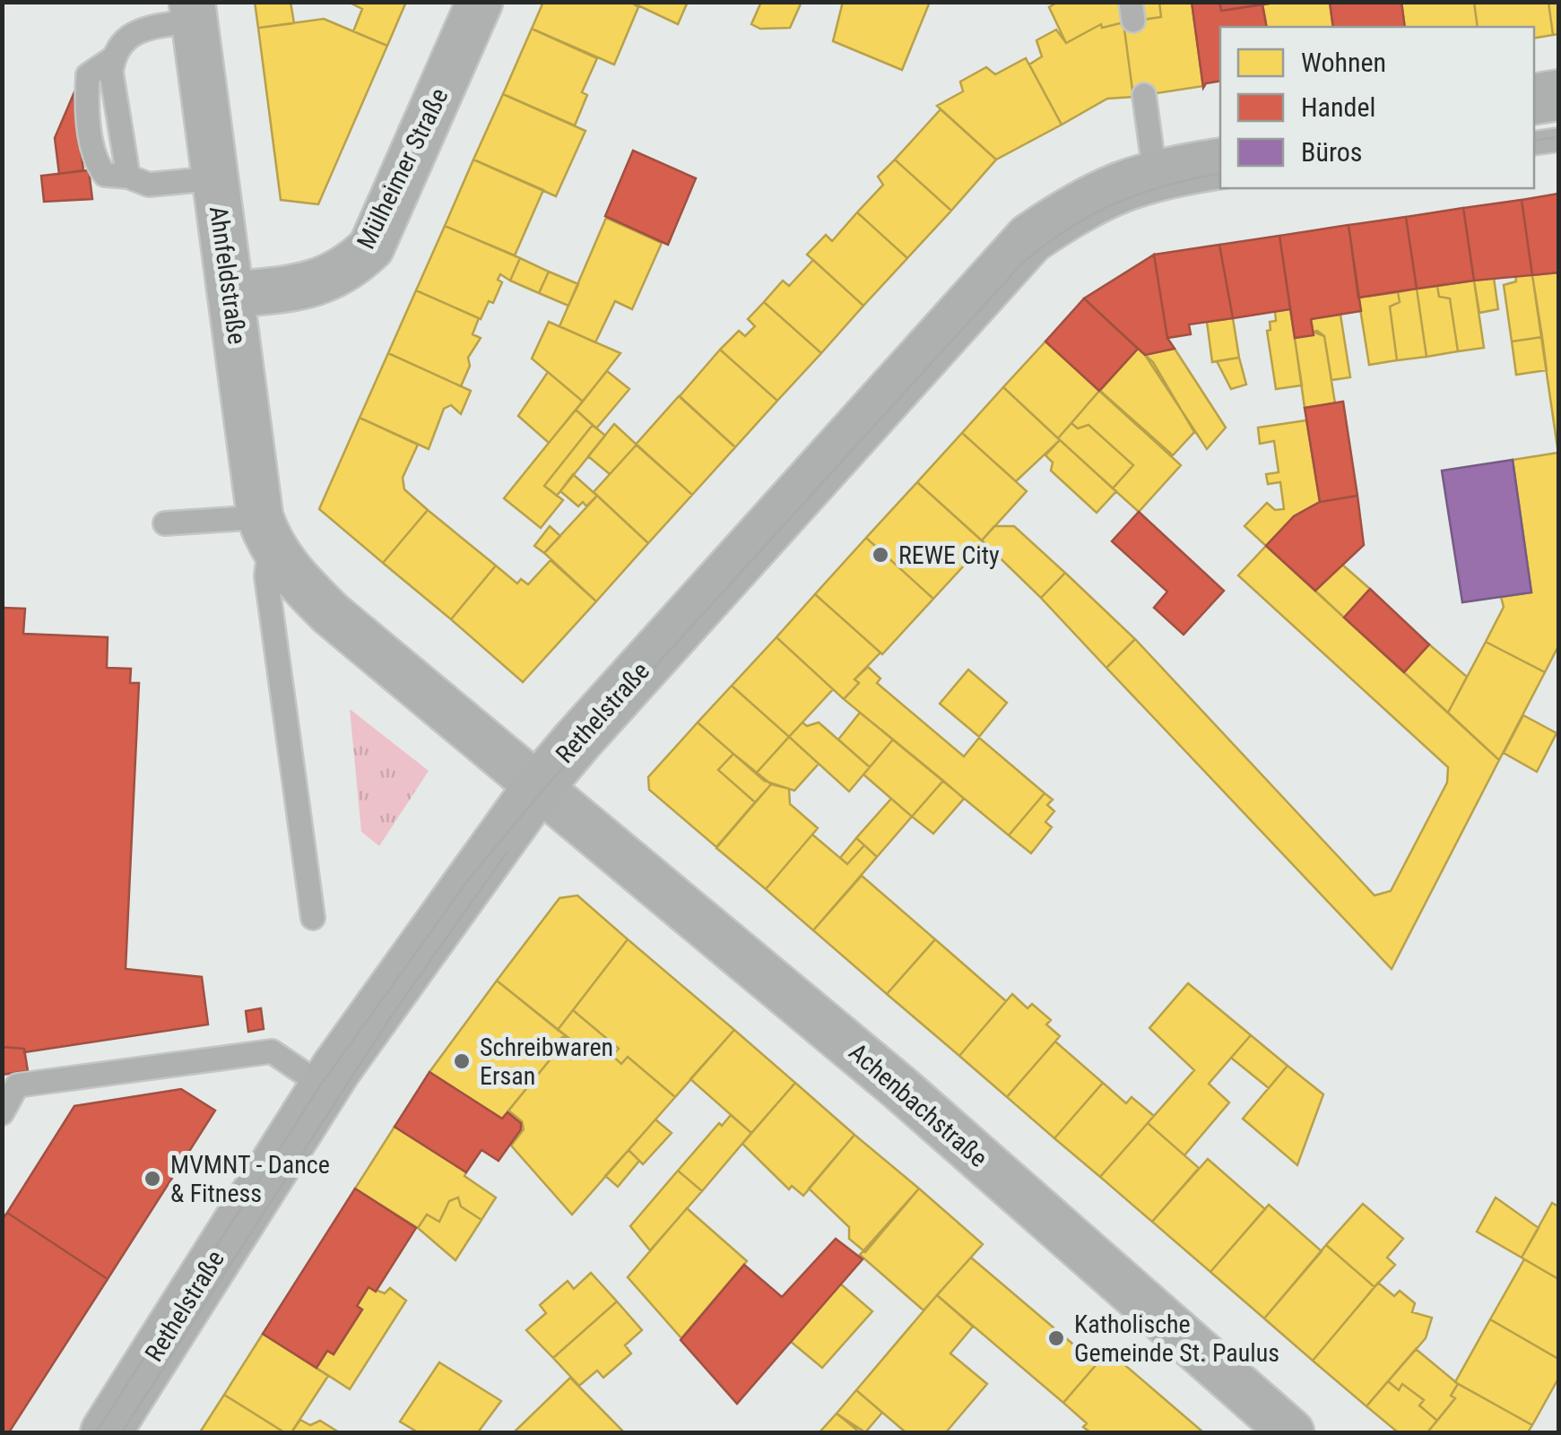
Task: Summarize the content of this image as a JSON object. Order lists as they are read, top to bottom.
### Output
{
  "streets": {
    "street": [
      "Mülheimer Straße",
      "Ahnfeldstraße",
      "Rethelstraße",
      "Achenbachstraße"
    ]
  },
  "crossings": [
    ["Mülheimer Straße", "Ahnfeldstraße"],
    ["Rethelstraße", "Achenbachstraße"]
  ],
  "places": [
    "REWE City",
    "Schreibwaren Ersan",
    "MVMNT - Dance & Fitness",
    "Katholische Gemeinde St. Paulus"
  ],
  "legend": ["Wohnen", "Handel", "Büros"]
}
